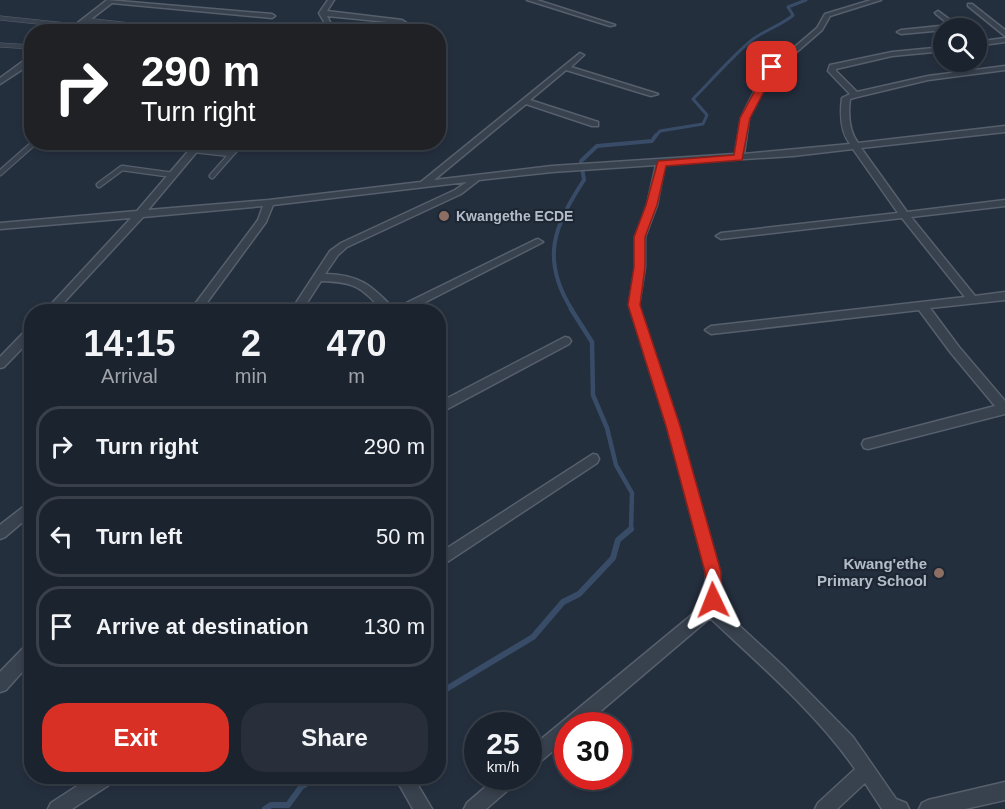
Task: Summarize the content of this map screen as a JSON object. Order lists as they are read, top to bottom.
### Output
{
  "places": ["Kwangethe ECDE", "Kwang'ethe Primary School"],
  "page": {
    "turn": ["290 m", "Turn right"],
    "eta": [
      "14:15",
      "Arrival",
      "2",
      "min",
      "470",
      "m"
    ],
    "list": [
      {
        "name": "Turn right",
        "value": "290 m"
      },
      {
        "name": "Turn left",
        "value": "50 m"
      },
      {
        "name": "Arrive at destination",
        "value": "130 m"
      }
    ],
    "buttons": ["Exit", "Share"],
    "speed": "25 km/h",
    "limit": "30"
  }
}
